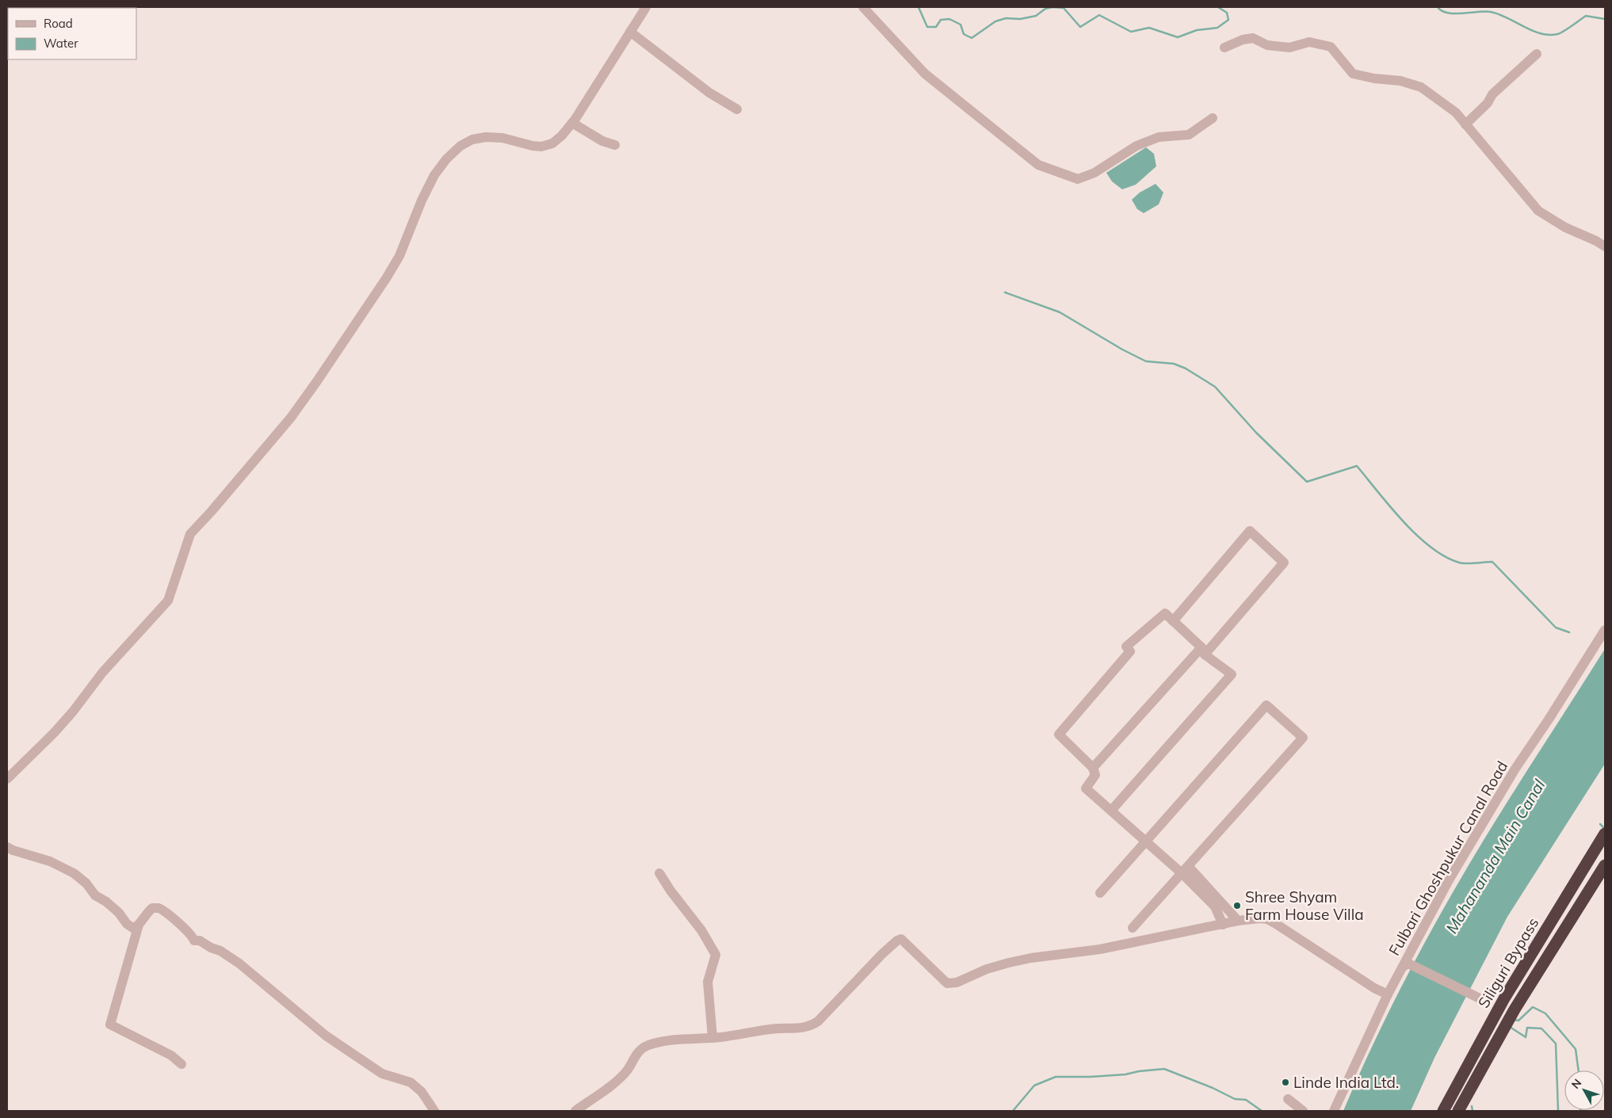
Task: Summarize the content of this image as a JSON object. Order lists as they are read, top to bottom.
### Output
{
  "streets": {
    "highway": ["Siliguri Bypass"],
    "street": ["Fulbari Ghoshpukur Canal Road"]
  },
  "water": ["Mahananda Main Canal"],
  "places": ["Shree Shyam Farm House Villa", "Linde India Ltd."],
  "legend": ["Road", "Water"],
  "north": "top left"
}
